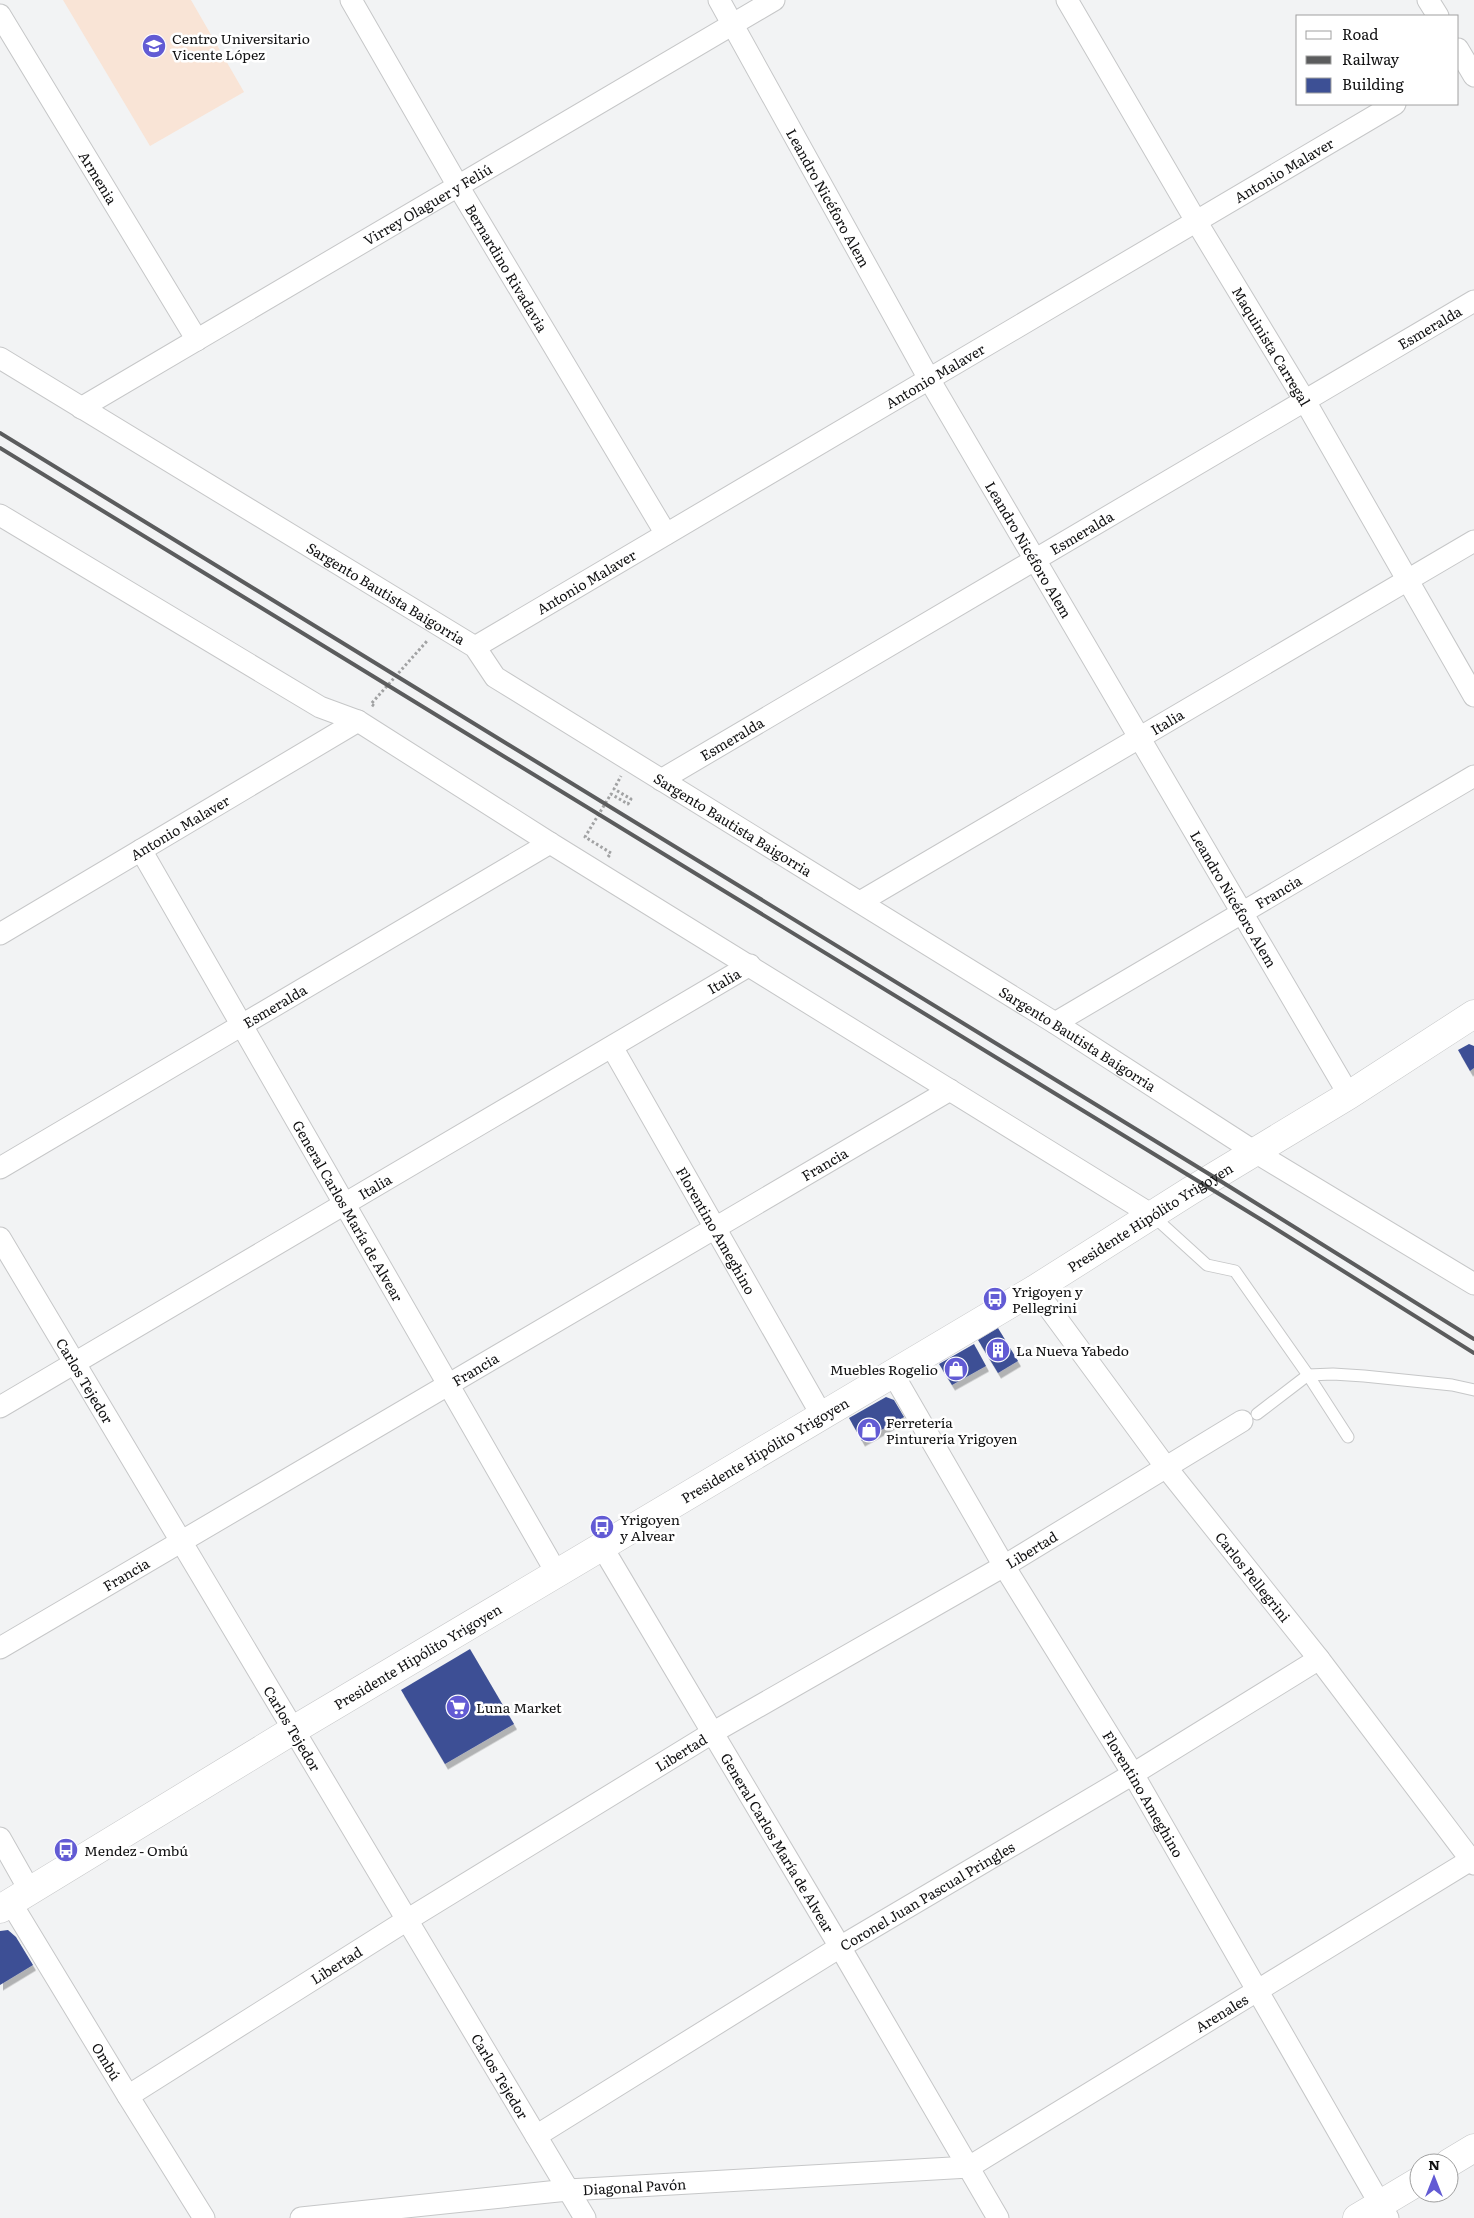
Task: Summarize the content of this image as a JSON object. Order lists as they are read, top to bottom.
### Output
{
  "streets": {
    "street": [
      "Antonio Malaver",
      "Armenia",
      "Leandro Nicéforo Alem",
      "Virrey Olaguer y Feliú",
      "Bernardino Rivadavia",
      "Esmeralda",
      "Maquinista Carregal",
      "Sargento Bautista Baigorria",
      "Italia",
      "Francia",
      "General Carlos María de Alvear",
      "Presidente Hipólito Yrigoyen",
      "Florentino Ameghino",
      "Carlos Tejedor",
      "Libertad",
      "Carlos Pellegrini",
      "Coronel Juan Pascual Pringles",
      "Arenales",
      "Ombú",
      "Diagonal Pavón"
    ]
  },
  "crossings": [
    ["Antonio Malaver", "Leandro Nicéforo Alem"],
    ["Antonio Malaver", "Bernardino Rivadavia"],
    ["Antonio Malaver", "Maquinista Carregal"],
    ["Antonio Malaver", "Sargento Bautista Baigorria"],
    ["Antonio Malaver", "General Carlos María de Alvear"],
    ["Armenia", "Virrey Olaguer y Feliú"],
    ["Leandro Nicéforo Alem", "Virrey Olaguer y Feliú"],
    ["Leandro Nicéforo Alem", "Esmeralda"],
    ["Leandro Nicéforo Alem", "Italia"],
    ["Leandro Nicéforo Alem", "Francia"],
    ["Leandro Nicéforo Alem", "Presidente Hipólito Yrigoyen"],
    ["Virrey Olaguer y Feliú", "Bernardino Rivadavia"],
    ["Virrey Olaguer y Feliú", "Sargento Bautista Baigorria"],
    ["Esmeralda", "Maquinista Carregal"],
    ["Esmeralda", "Sargento Bautista Baigorria"],
    ["Esmeralda", "General Carlos María de Alvear"],
    ["Maquinista Carregal", "Italia"],
    ["Sargento Bautista Baigorria", "Italia"],
    ["Sargento Bautista Baigorria", "Francia"],
    ["Sargento Bautista Baigorria", "Presidente Hipólito Yrigoyen"],
    ["Italia", "General Carlos María de Alvear"],
    ["Italia", "Florentino Ameghino"],
    ["Italia", "Carlos Tejedor"],
    ["Francia", "General Carlos María de Alvear"],
    ["Francia", "Florentino Ameghino"],
    ["Francia", "Carlos Tejedor"],
    ["General Carlos María de Alvear", "Presidente Hipólito Yrigoyen"],
    ["General Carlos María de Alvear", "Libertad"],
    ["General Carlos María de Alvear", "Coronel Juan Pascual Pringles"],
    ["General Carlos María de Alvear", "Arenales"],
    ["General Carlos María de Alvear", "Diagonal Pavón"],
    ["Presidente Hipólito Yrigoyen", "Florentino Ameghino"],
    ["Presidente Hipólito Yrigoyen", "Carlos Tejedor"],
    ["Presidente Hipólito Yrigoyen", "Carlos Pellegrini"],
    ["Presidente Hipólito Yrigoyen", "Ombú"],
    ["Florentino Ameghino", "Libertad"],
    ["Florentino Ameghino", "Coronel Juan Pascual Pringles"],
    ["Florentino Ameghino", "Arenales"],
    ["Carlos Tejedor", "Libertad"],
    ["Carlos Tejedor", "Coronel Juan Pascual Pringles"],
    ["Carlos Tejedor", "Diagonal Pavón"],
    ["Libertad", "Carlos Pellegrini"],
    ["Libertad", "Ombú"],
    ["Carlos Pellegrini", "Coronel Juan Pascual Pringles"],
    ["Carlos Pellegrini", "Arenales"],
    ["Arenales", "Diagonal Pavón"]
  ],
  "places": {
    "school or university": ["Centro Universitario Vicente López"],
    "bus stop": ["Yrigoyen y Pellegrini", "Yrigoyen y Alvear", "Mendez - Ombú"],
    "building": ["La Nueva Yabedo"],
    "shop": ["Muebles Rogelio", "Ferretería Pinturería Yrigoyen"],
    "supermarket": ["Luna Market"]
  },
  "legend": ["Road", "Railway", "Building"],
  "north": "top"
}
